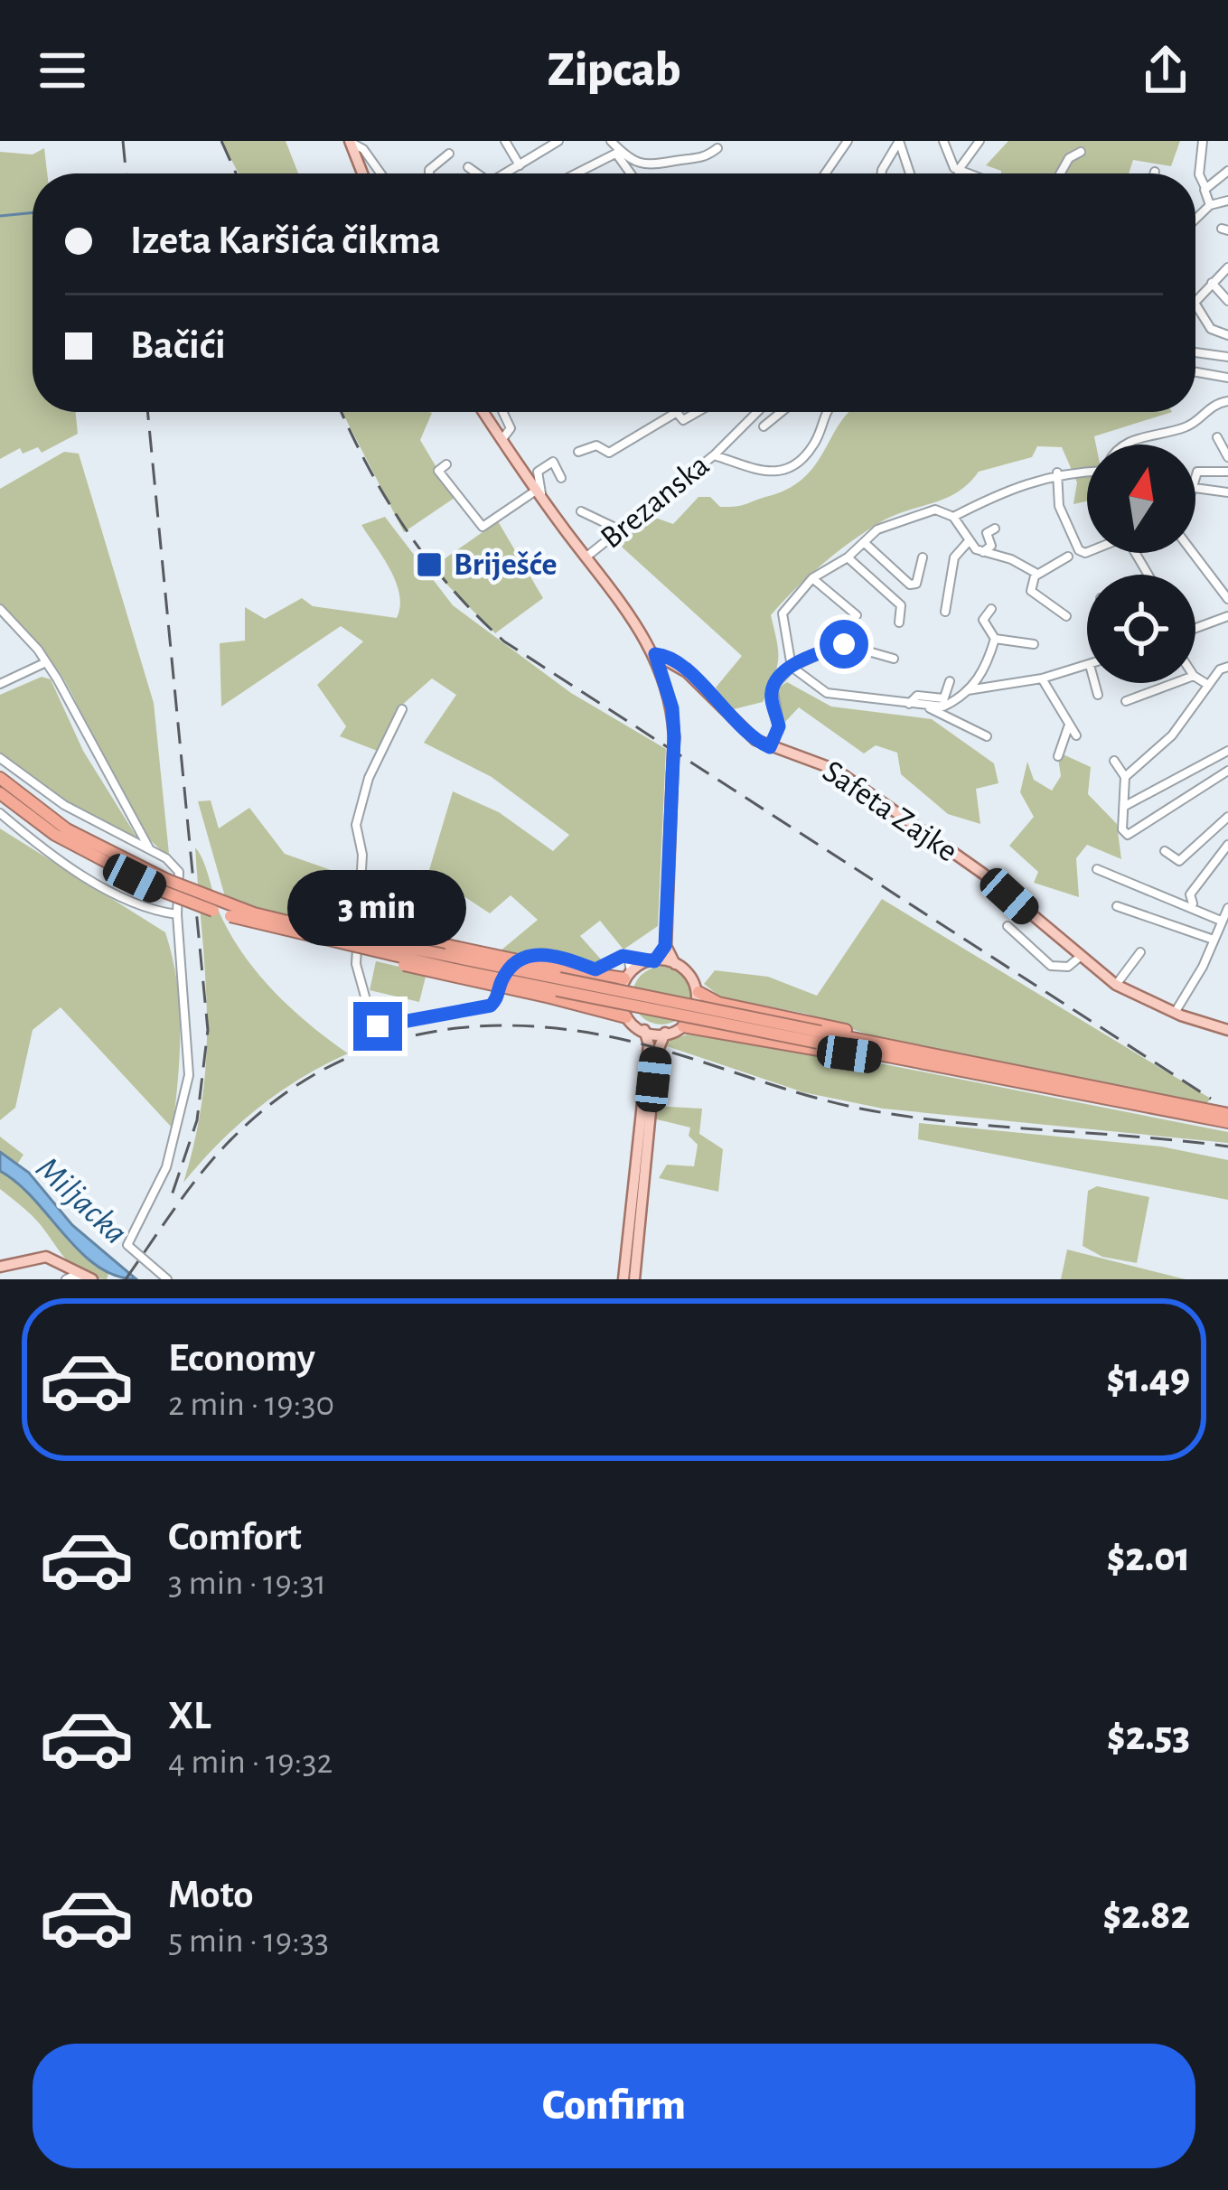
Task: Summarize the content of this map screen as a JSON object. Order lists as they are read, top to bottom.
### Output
{
  "streets": {
    "main road": ["Safeta Zajke"],
    "street": ["Brezanska"]
  },
  "crossings": [
    ["Brezanska", "Safeta Zajke"]
  ],
  "water": ["Miljacka"],
  "places": {
    "transit": ["Briješće"]
  },
  "north": "top",
  "page": {
    "header": "Zipcab",
    "banner": ["Izeta Karšića čikma", "Bačići"],
    "bubble": "3 min",
    "list": [
      {
        "name": "Economy",
        "note": "2 min · 19:30",
        "value": "$1.49"
      },
      {
        "name": "Comfort",
        "note": "3 min · 19:31",
        "value": "$2.01"
      },
      {
        "name": "XL",
        "note": "4 min · 19:32",
        "value": "$2.53"
      },
      {
        "name": "Moto",
        "note": "5 min · 19:33",
        "value": "$2.82"
      }
    ],
    "buttons": "Confirm"
  }
}
